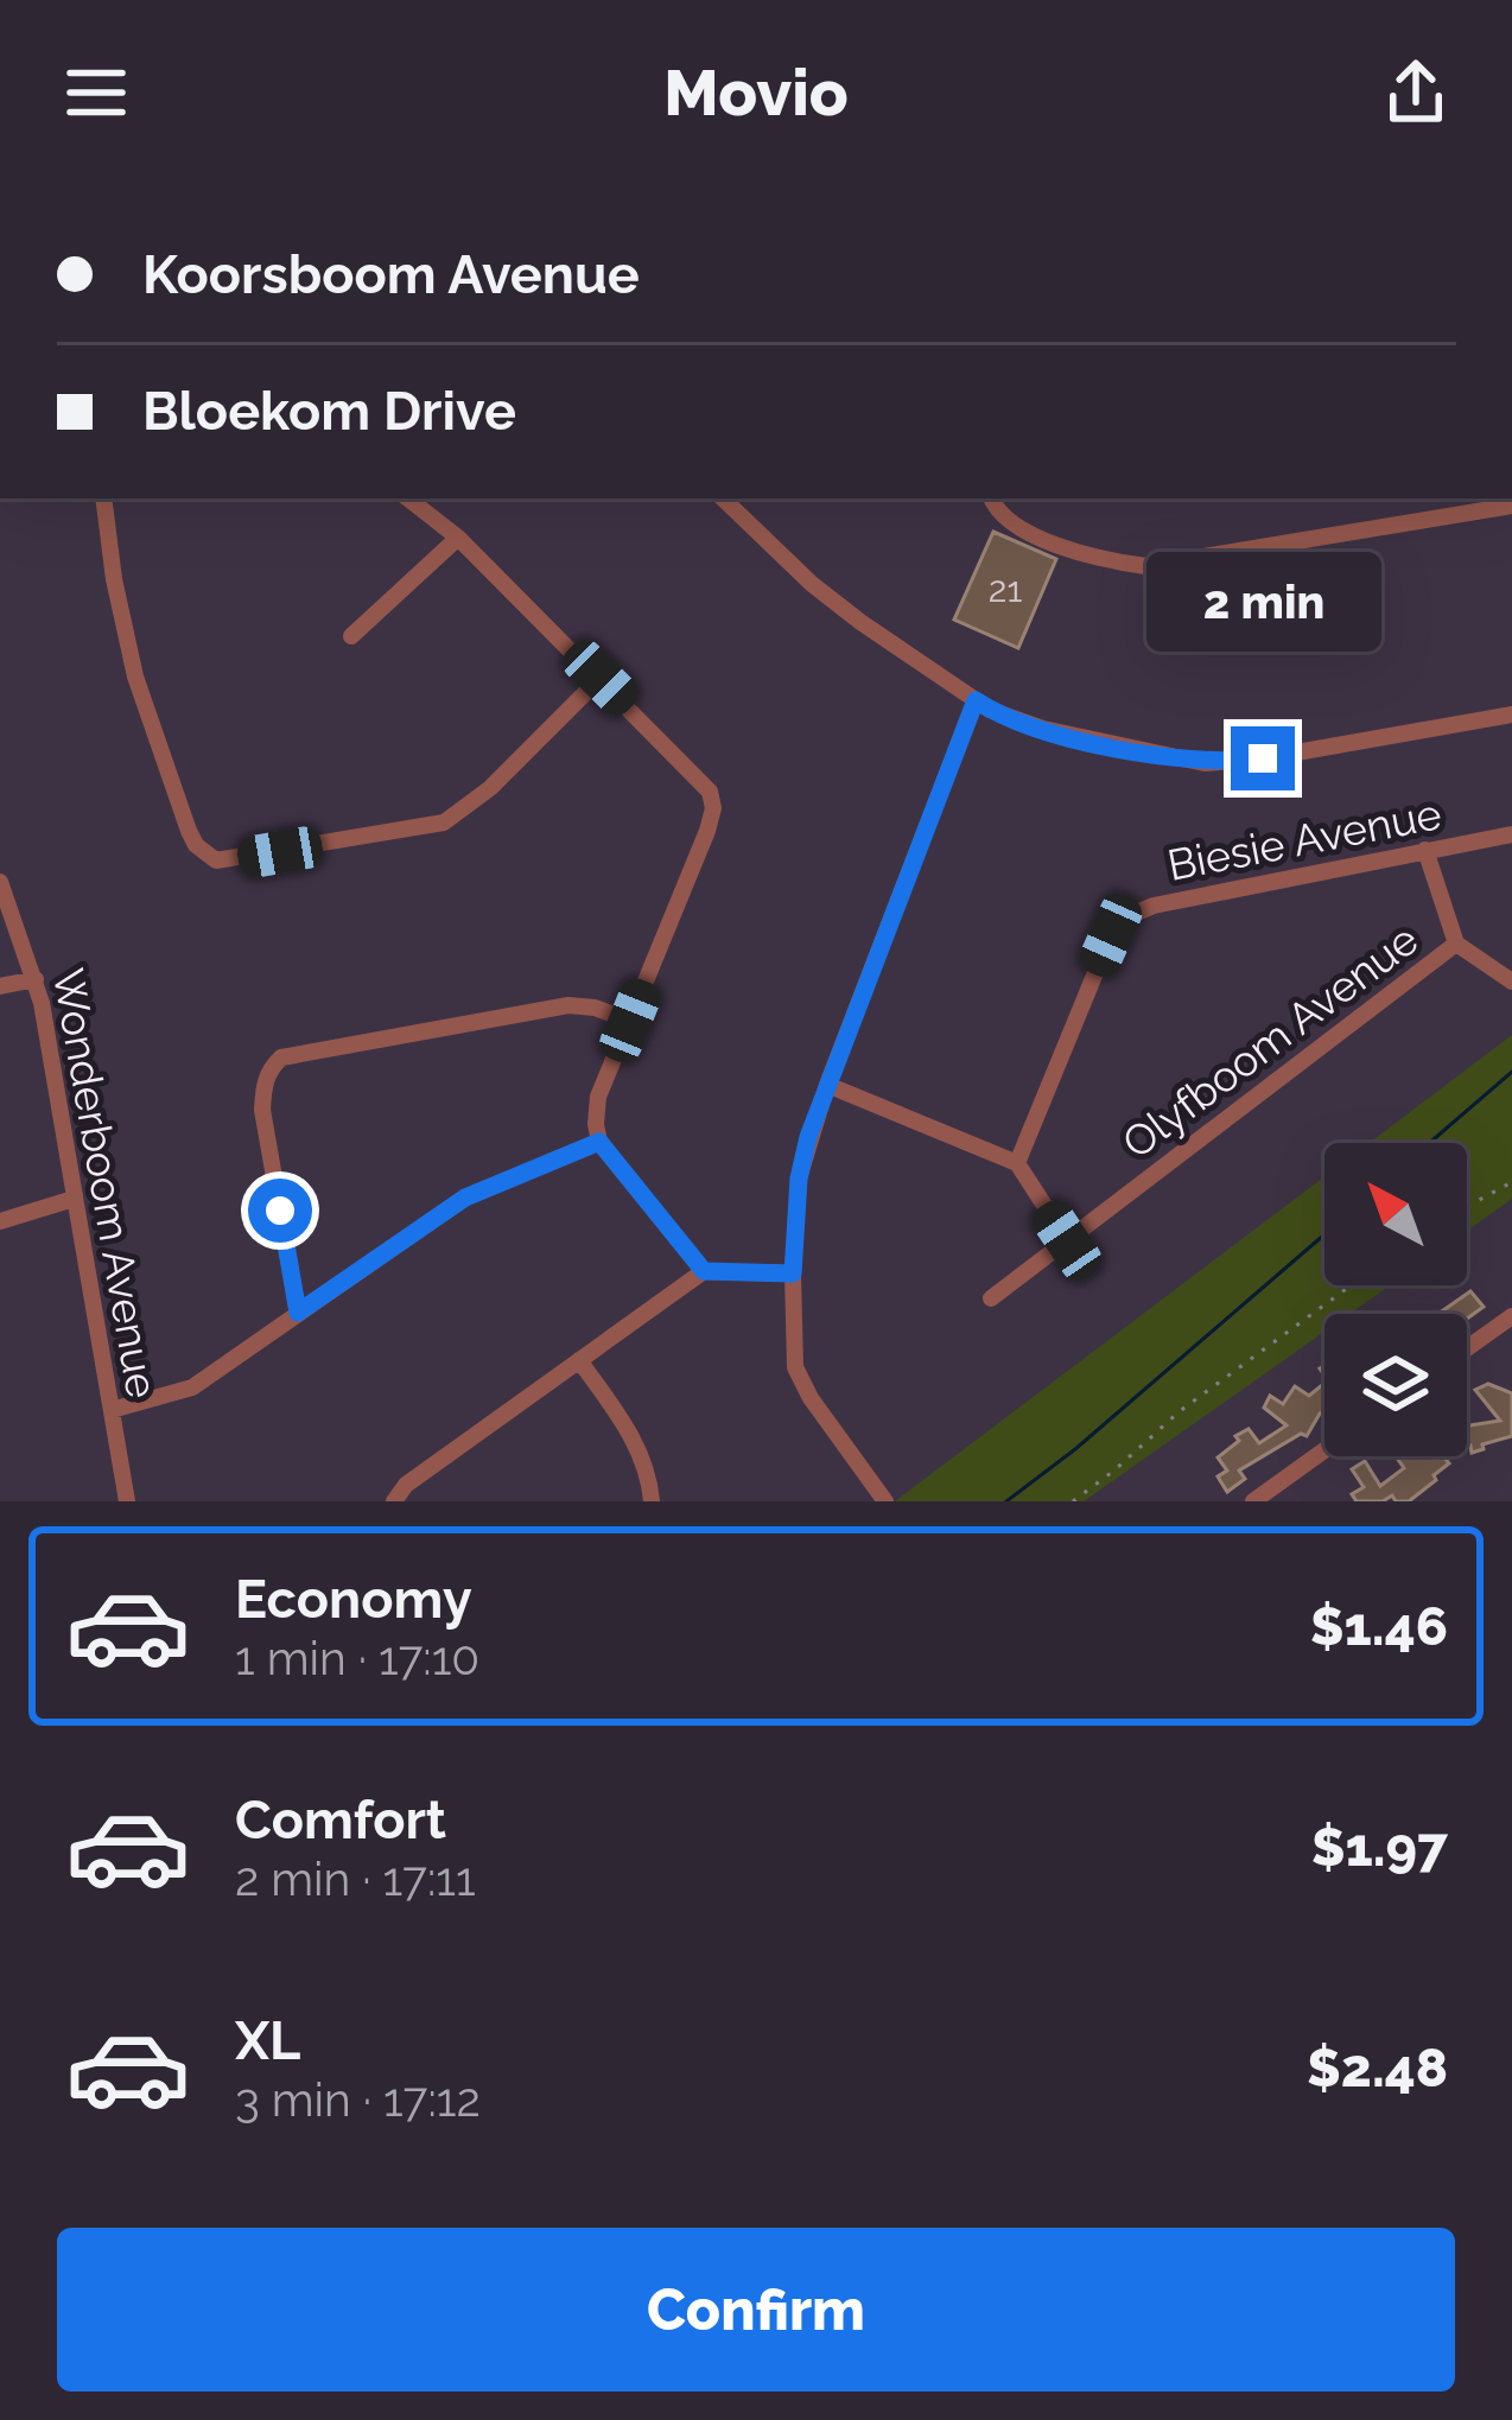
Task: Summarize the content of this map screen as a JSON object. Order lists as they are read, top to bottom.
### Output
{
  "streets": {
    "street": ["Biesie Avenue", "Olyfboom Avenue", "Wonderboom Avenue"]
  },
  "house_numbers": ["21"],
  "north": "top left",
  "page": {
    "header": "Movio",
    "banner": ["Koorsboom Avenue", "Bloekom Drive"],
    "bubble": "2 min",
    "list": [
      {
        "name": "Economy",
        "note": "1 min · 17:10",
        "value": "$1.46"
      },
      {
        "name": "Comfort",
        "note": "2 min · 17:11",
        "value": "$1.97"
      },
      {
        "name": "XL",
        "note": "3 min · 17:12",
        "value": "$2.48"
      }
    ],
    "buttons": "Confirm"
  }
}
